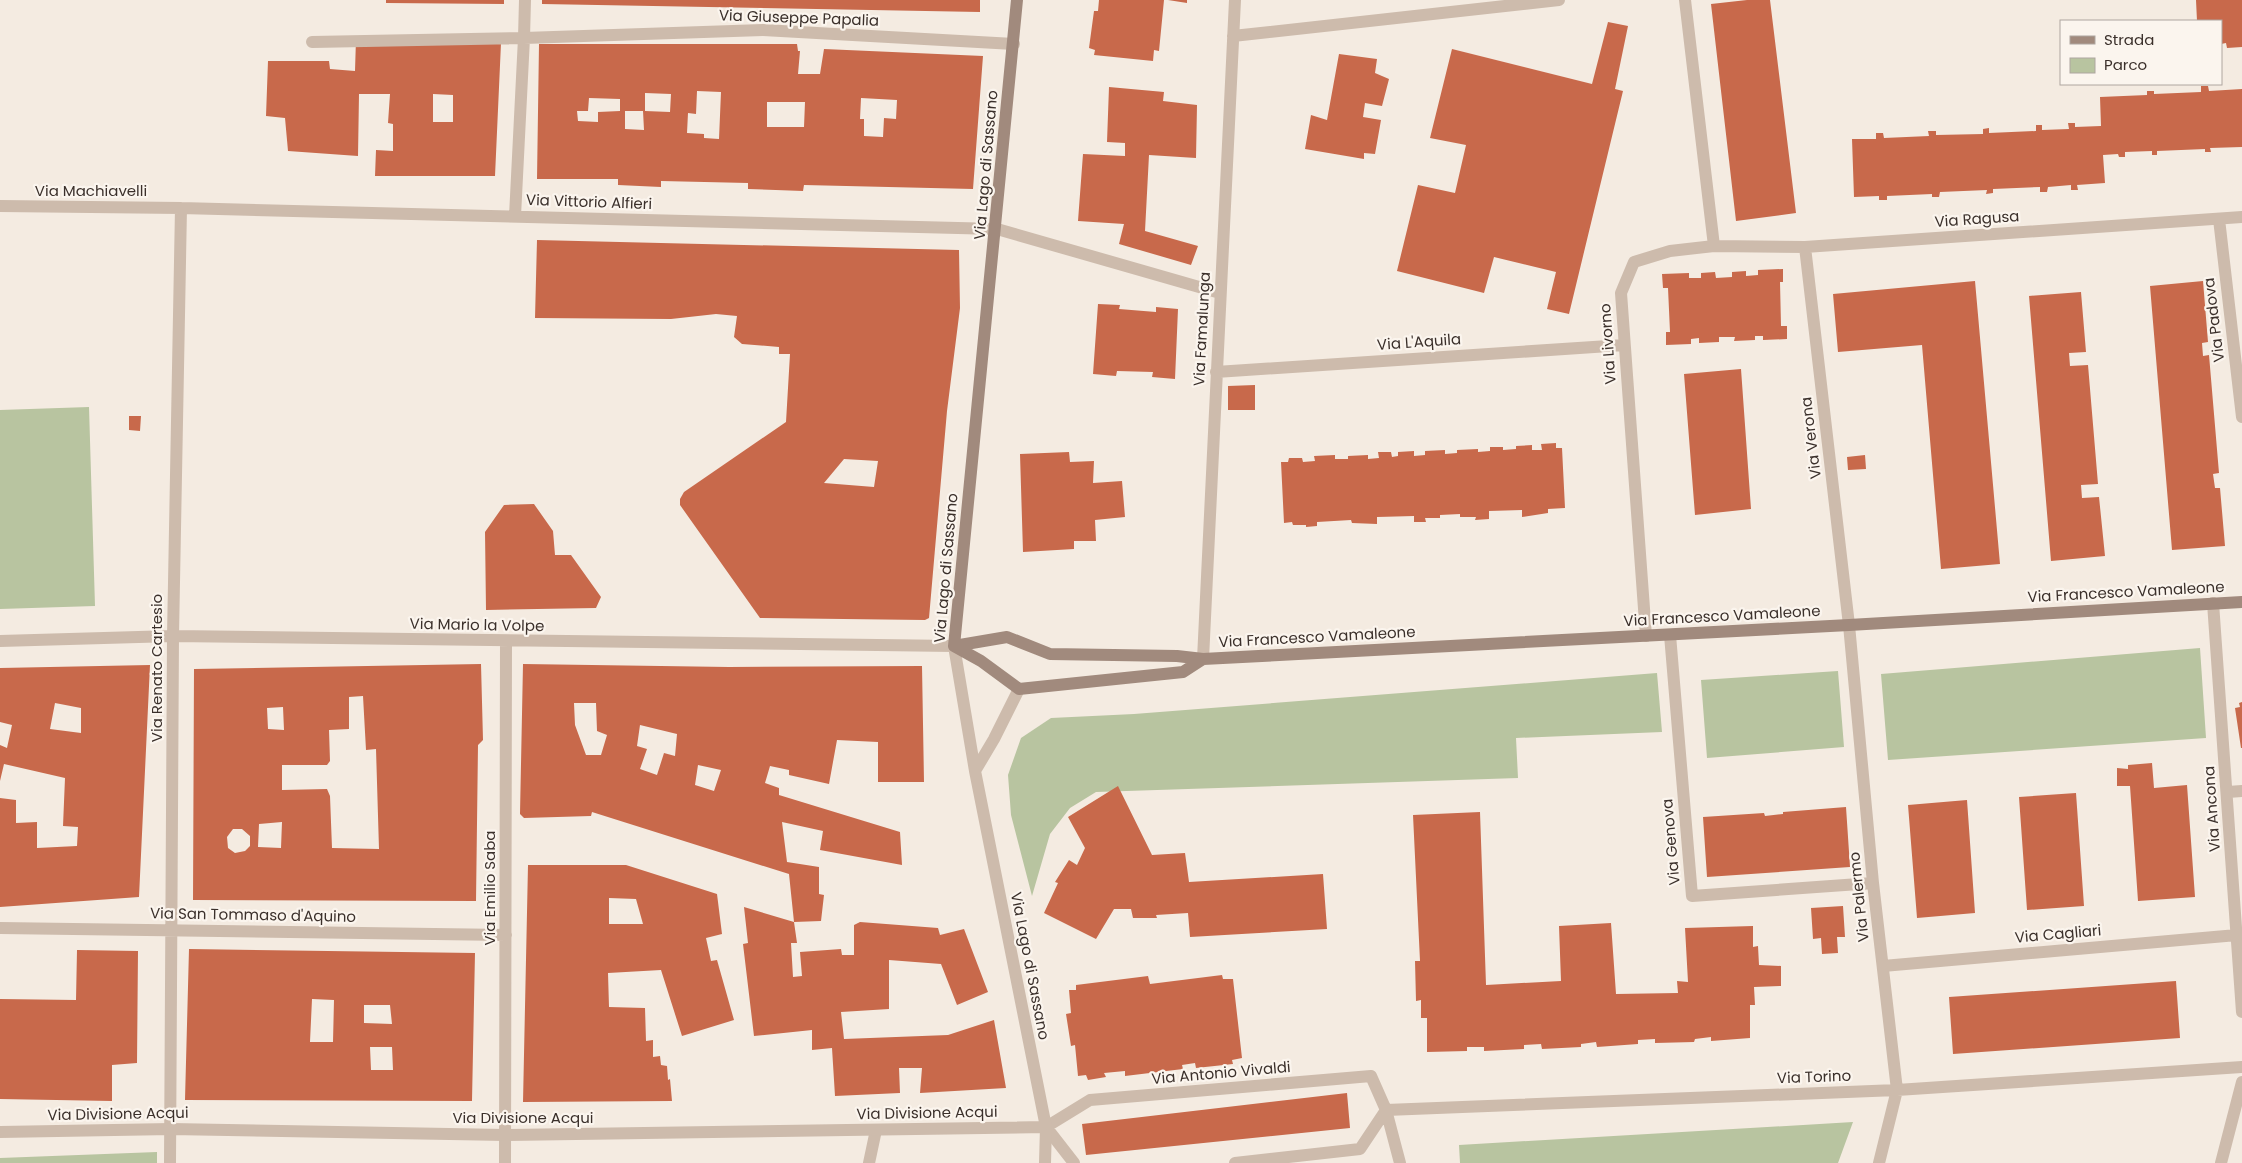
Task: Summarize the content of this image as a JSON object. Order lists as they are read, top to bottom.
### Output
{
  "streets": {
    "main road": ["Via Lago di Sassano", "Via Francesco Vamaleone"],
    "street": [
      "Via Giuseppe Papalia",
      "Via Machiavelli",
      "Via Vittorio Alfieri",
      "Via Ragusa",
      "Via Padova",
      "Via Famalunga",
      "Via L'Aquila",
      "Via Livorno",
      "Via Verona",
      "Via Mario la Volpe",
      "Via Renato Cartesio",
      "Via Ancona",
      "Via Genova",
      "Via Emilio Saba",
      "Via Palermo",
      "Via San Tommaso d'Aquino",
      "Via Cagliari",
      "Via Antonio Vivaldi",
      "Via Torino",
      "Via Divisione Acqui"
    ]
  },
  "crossings": [
    ["Via Giuseppe Papalia", "Via Lago di Sassano"],
    ["Via Lago di Sassano", "Via Vittorio Alfieri"],
    ["Via Lago di Sassano", "Via Francesco Vamaleone"],
    ["Via Lago di Sassano", "Via Mario la Volpe"],
    ["Via Lago di Sassano", "Via Antonio Vivaldi"],
    ["Via Lago di Sassano", "Via Divisione Acqui"],
    ["Via Machiavelli", "Via Vittorio Alfieri"],
    ["Via Machiavelli", "Via Renato Cartesio"],
    ["Via Vittorio Alfieri", "Via Famalunga"],
    ["Via Vittorio Alfieri", "Via Renato Cartesio"],
    ["Via Ragusa", "Via Padova"],
    ["Via Ragusa", "Via Livorno"],
    ["Via Ragusa", "Via Verona"],
    ["Via Famalunga", "Via L'Aquila"],
    ["Via Famalunga", "Via Francesco Vamaleone"],
    ["Via L'Aquila", "Via Livorno"],
    ["Via Livorno", "Via Francesco Vamaleone"],
    ["Via Verona", "Via Francesco Vamaleone"],
    ["Via Verona", "Via Palermo"],
    ["Via Francesco Vamaleone", "Via Mario la Volpe"],
    ["Via Francesco Vamaleone", "Via Ancona"],
    ["Via Francesco Vamaleone", "Via Genova"],
    ["Via Francesco Vamaleone", "Via Palermo"],
    ["Via Mario la Volpe", "Via Renato Cartesio"],
    ["Via Mario la Volpe", "Via Emilio Saba"],
    ["Via Renato Cartesio", "Via San Tommaso d'Aquino"],
    ["Via Renato Cartesio", "Via Divisione Acqui"],
    ["Via Ancona", "Via Cagliari"],
    ["Via Genova", "Via Palermo"],
    ["Via Emilio Saba", "Via San Tommaso d'Aquino"],
    ["Via Emilio Saba", "Via Divisione Acqui"],
    ["Via Palermo", "Via Cagliari"],
    ["Via Palermo", "Via Torino"],
    ["Via Antonio Vivaldi", "Via Torino"],
    ["Via Antonio Vivaldi", "Via Divisione Acqui"]
  ],
  "legend": ["Strada", "Parco"]
}
